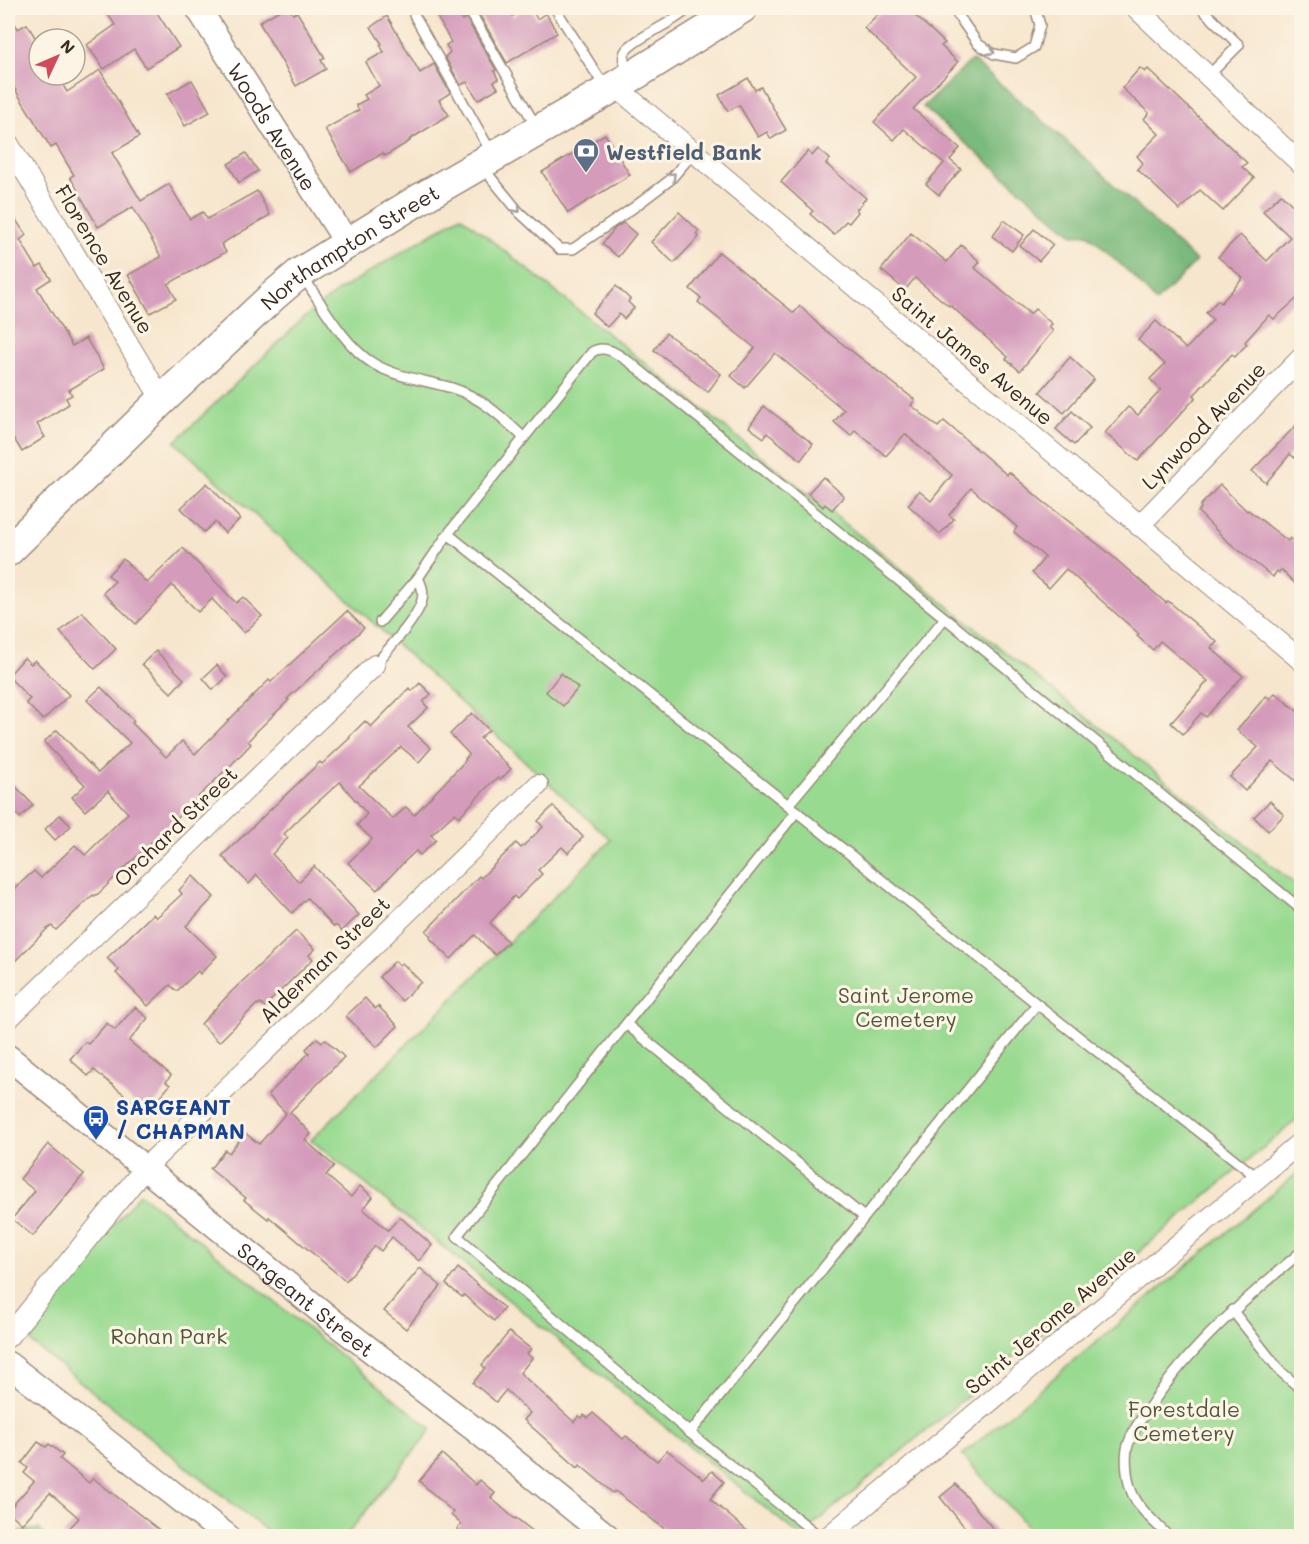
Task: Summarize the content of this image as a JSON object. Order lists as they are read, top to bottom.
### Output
{
  "streets": {
    "main road": ["Northampton Street"],
    "street": [
      "Woods Avenue",
      "Florence Avenue",
      "Saint James Avenue",
      "Lynwood Avenue",
      "Orchard Street",
      "Alderman Street",
      "Sargeant Street",
      "Saint Jerome Avenue"
    ]
  },
  "crossings": [
    ["Woods Avenue", "Northampton Street"],
    ["Northampton Street", "Florence Avenue"],
    ["Northampton Street", "Saint James Avenue"],
    ["Saint James Avenue", "Lynwood Avenue"],
    ["Alderman Street", "Sargeant Street"]
  ],
  "parks": ["Saint Jerome Cemetery", "Rohan Park", "Forestdale Cemetery"],
  "places": {
    "bank": ["Westfield Bank"],
    "bus stop": ["SARGEANT / CHAPMAN"]
  },
  "north": "top right"
}
